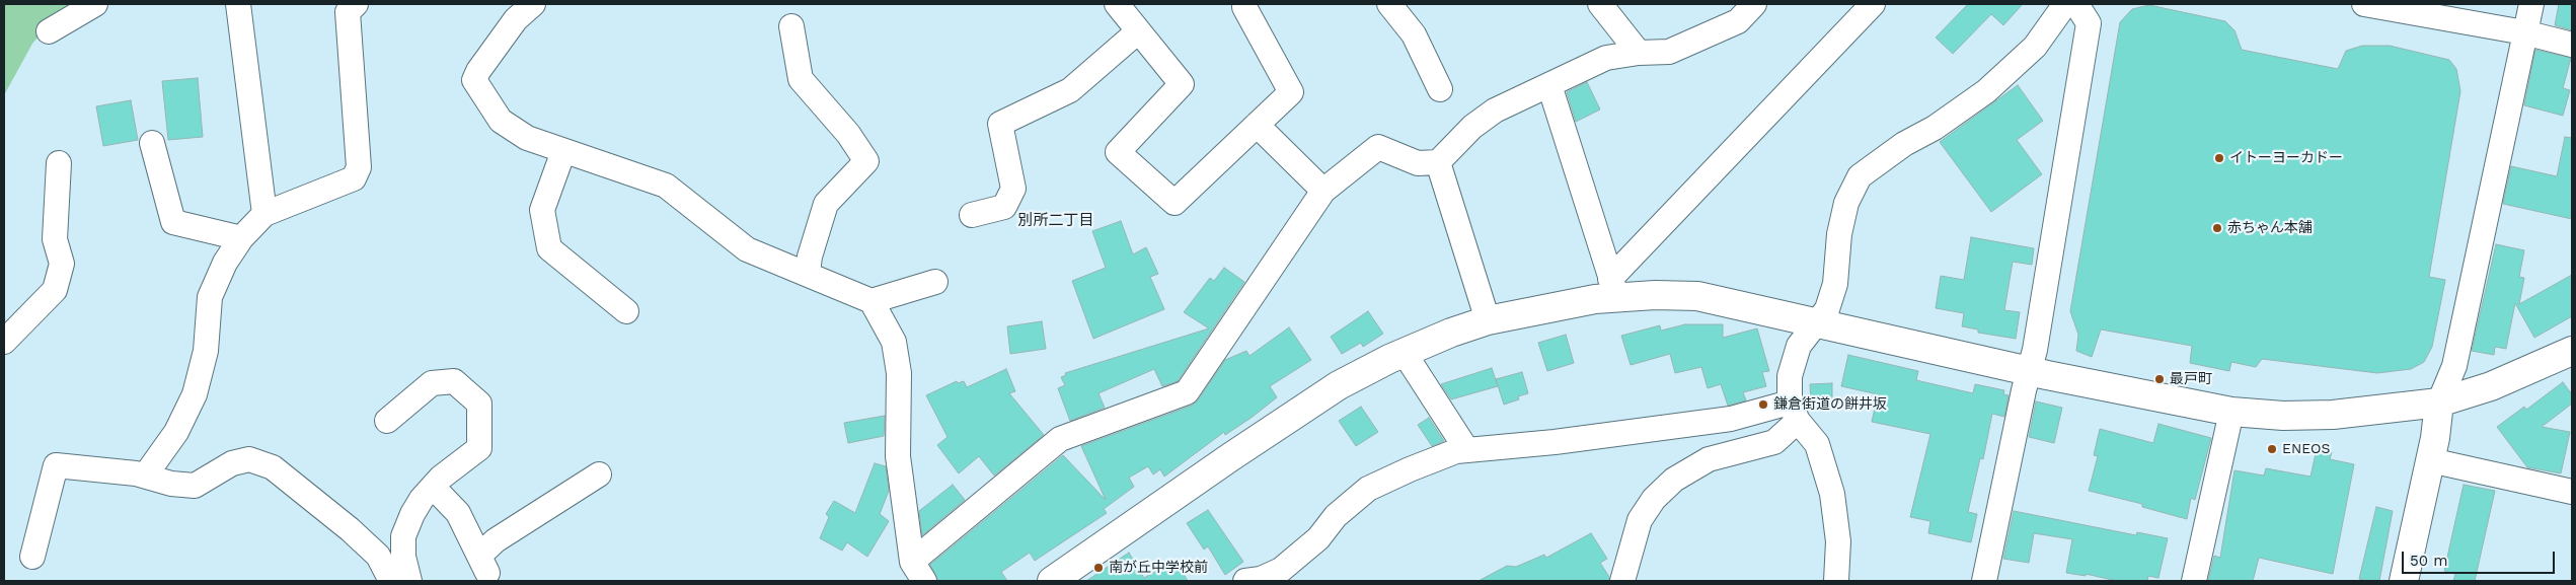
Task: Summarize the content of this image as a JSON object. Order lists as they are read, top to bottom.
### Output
{
  "districts": ["別所二丁目"],
  "places": [
    "イトーヨーカドー",
    "赤ちゃん本舗",
    "最戸町",
    "鎌倉街道の餅井坂",
    "ENEOS",
    "南が丘中学校前"
  ],
  "scale_bar": "50 m"
}
